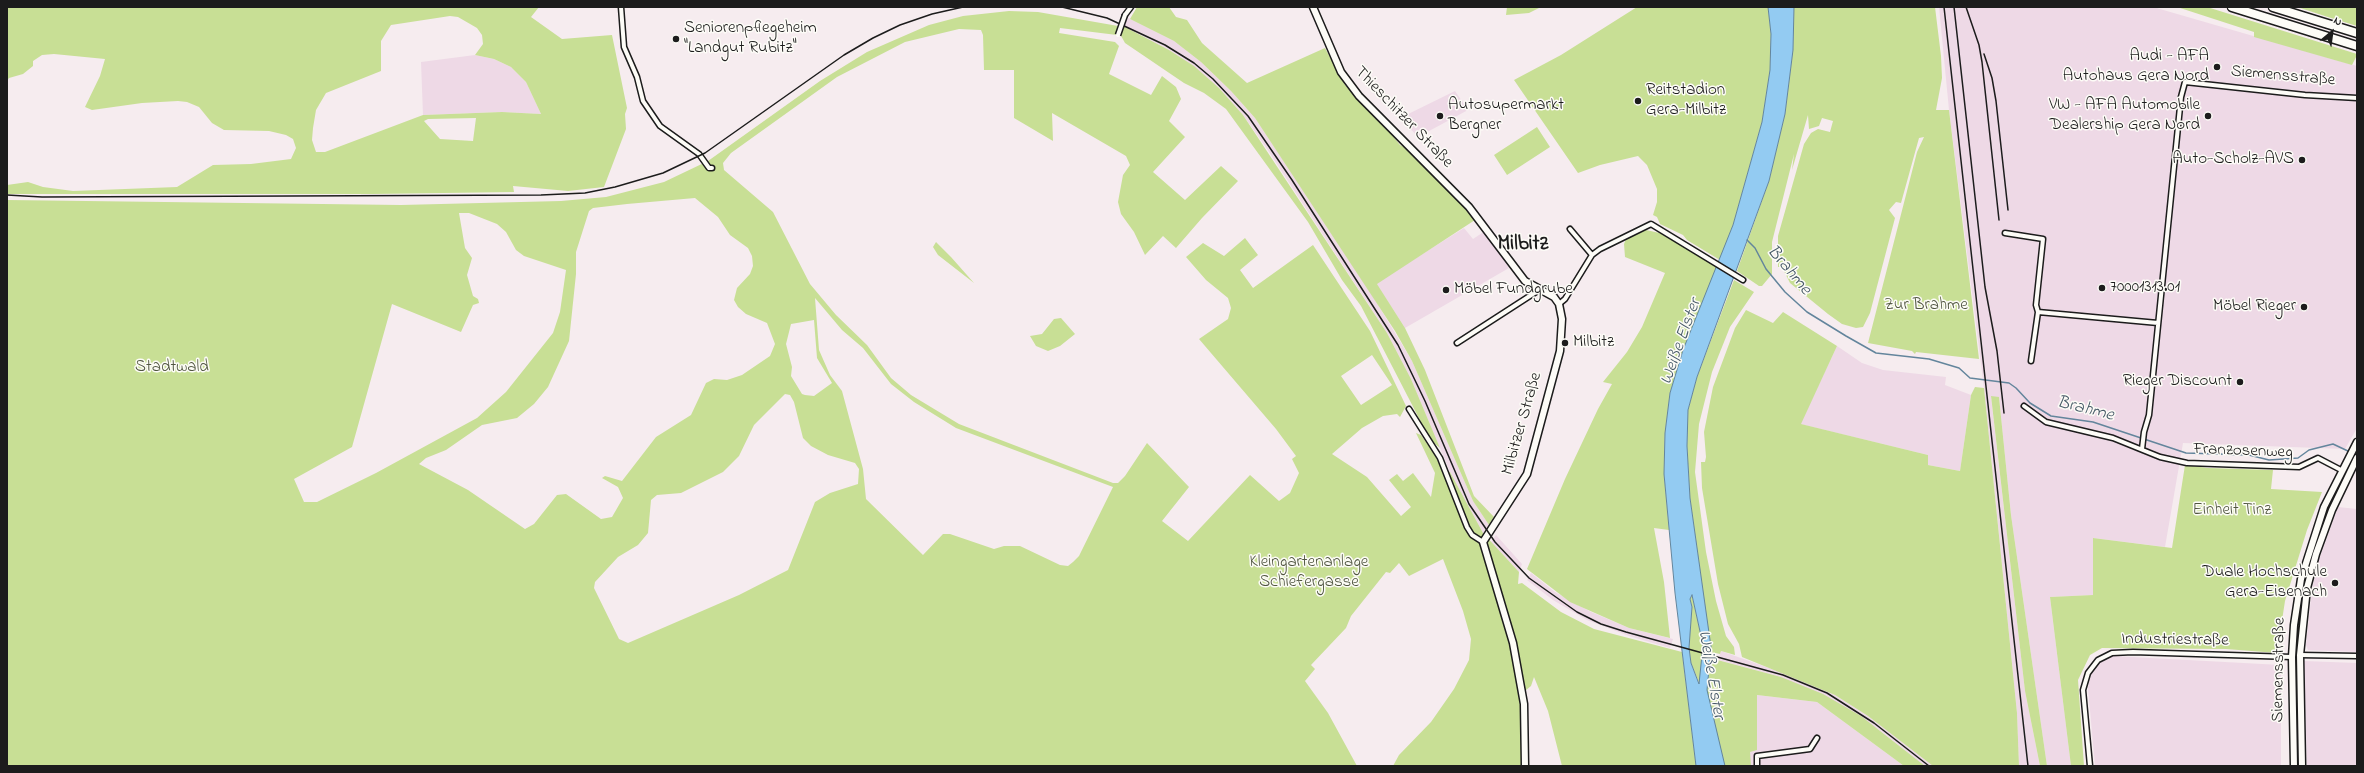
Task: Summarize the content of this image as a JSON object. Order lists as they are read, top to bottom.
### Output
{
  "streets": {
    "main road": ["Siemensstraße", "Thieschitzer Straße", "Milbitzer Straße"],
    "street": ["Franzosenweg", "Industriestraße"]
  },
  "crossings": [
    ["Siemensstraße", "Franzosenweg"],
    ["Siemensstraße", "Industriestraße"]
  ],
  "districts": ["Milbitz"],
  "water": ["Brahme", "Weiße Elster"],
  "parks": [
    "Zur Brahme",
    "Stadtwald",
    "Einheit Tinz",
    "Kleingartenanlage Schiefergasse"
  ],
  "places": [
    "Seniorenpflegeheim \"Landgut Rubitz\"",
    "Audi - AFA Autohaus Gera Nord",
    "Reitstadion Gera-Milbitz",
    "Autosupermarkt Bergner",
    "VW - AFA Automobile Dealership Gera Nord",
    "Auto-Scholz-AVS",
    "70001313.01",
    "Möbel Fundgrube",
    "Möbel Rieger",
    "Milbitz",
    "Rieger Discount",
    "Duale Hochschule Gera-Eisenach"
  ],
  "north": "top right"
}
